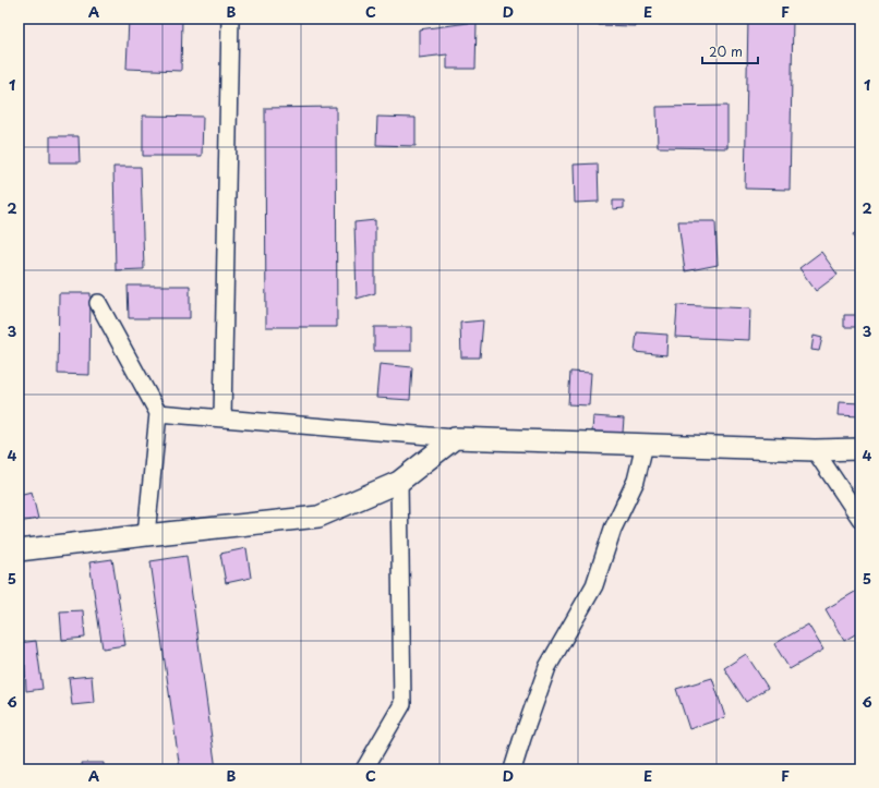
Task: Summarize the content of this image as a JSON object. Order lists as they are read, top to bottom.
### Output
{
  "scale_bar": "20 m",
  "grid": {
    "columns": [
      "A",
      "B",
      "C",
      "D",
      "E",
      "F"
    ],
    "rows": [
      "1",
      "2",
      "3",
      "4",
      "5",
      "6"
    ]
  }
}
